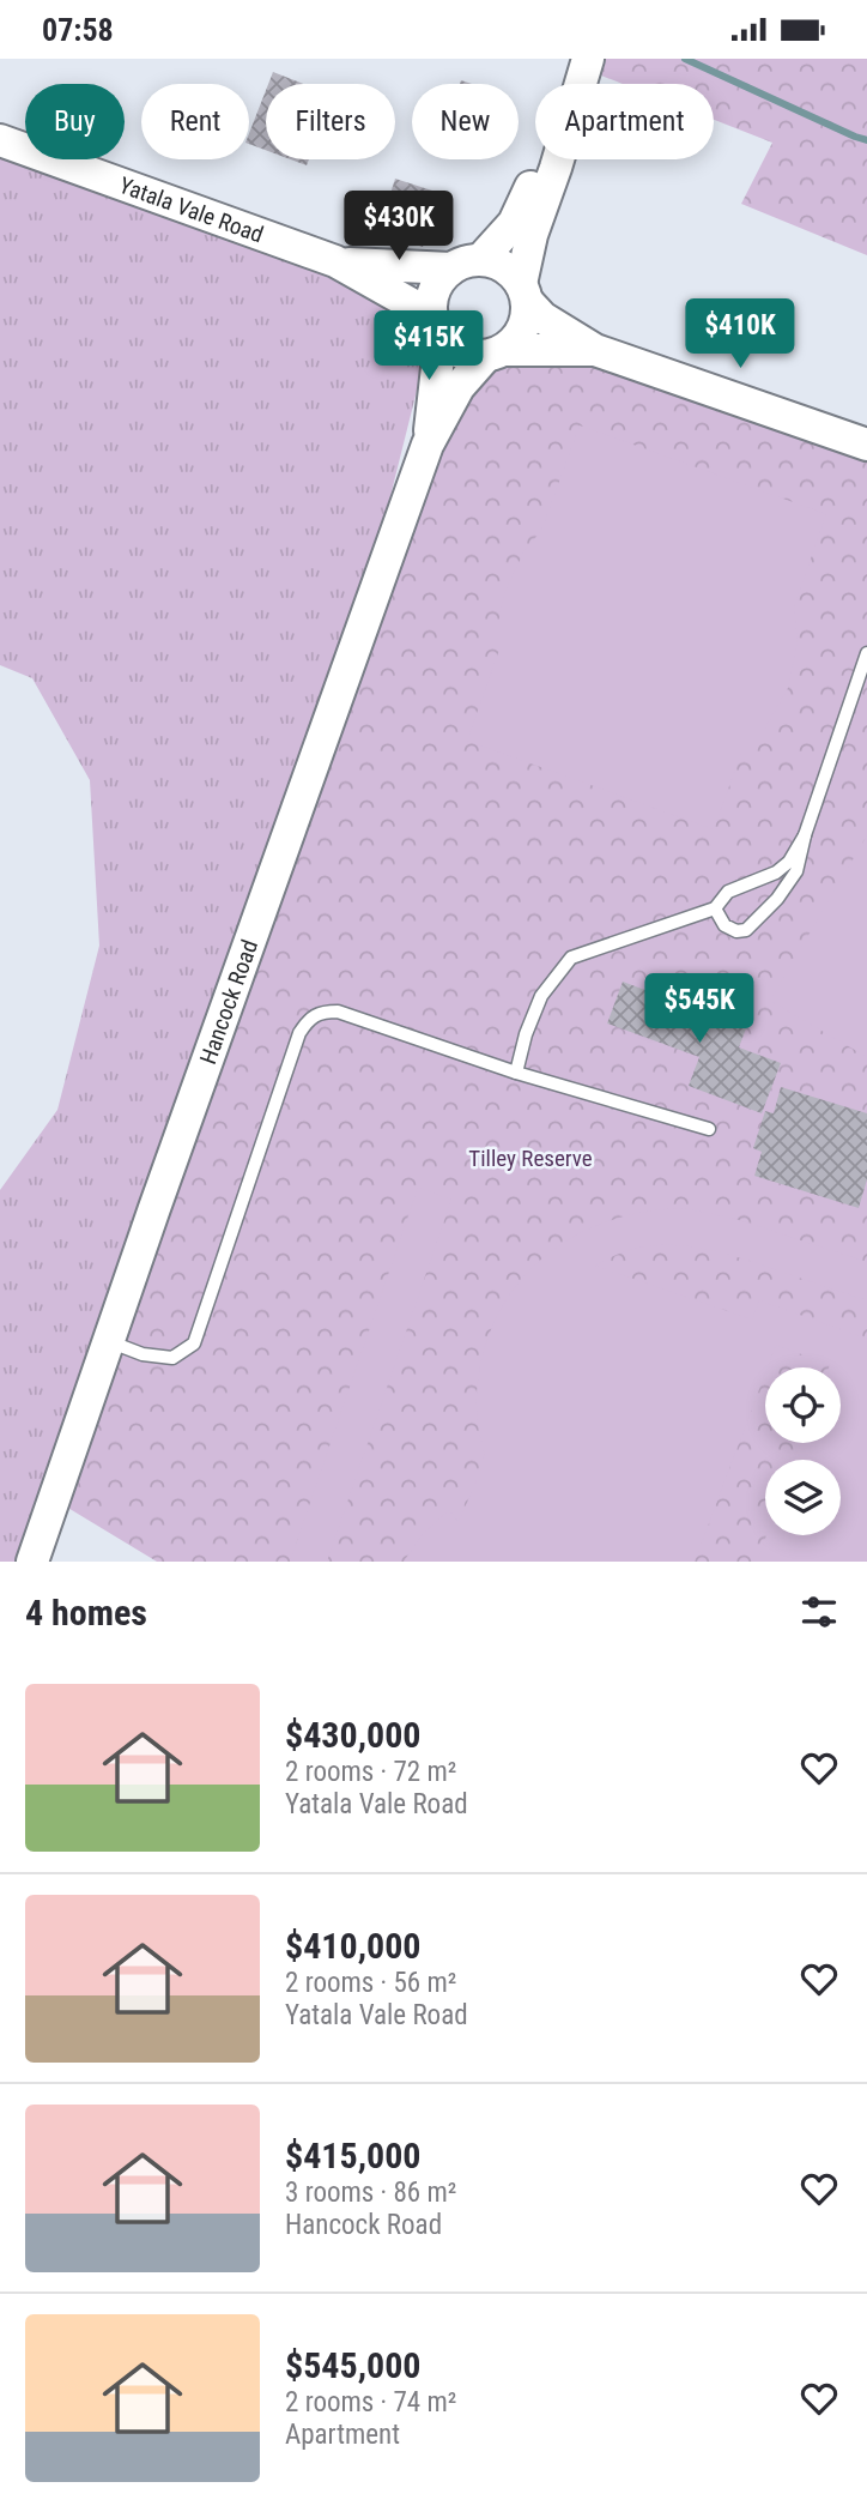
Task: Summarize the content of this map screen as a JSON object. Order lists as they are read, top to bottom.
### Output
{
  "streets": {
    "main road": ["Yatala Vale Road", "Hancock Road"]
  },
  "crossings": [
    ["Yatala Vale Road", "Hancock Road"]
  ],
  "parks": ["Tilley Reserve"],
  "page": {
    "status": "07:58",
    "chip": [
      "Buy",
      "Rent",
      "Filters",
      "New",
      "Apartment"
    ],
    "price": [
      "$430K",
      "$410K",
      "$415K",
      "$545K"
    ],
    "heading": "4 homes",
    "list": [
      {
        "name": "$430,000",
        "note": "2 rooms · 72 m² · Yatala Vale Road"
      },
      {
        "name": "$410,000",
        "note": "2 rooms · 56 m² · Yatala Vale Road"
      },
      {
        "name": "$415,000",
        "note": "3 rooms · 86 m² · Hancock Road"
      },
      {
        "name": "$545,000",
        "note": "2 rooms · 74 m² · Apartment"
      }
    ]
  }
}
